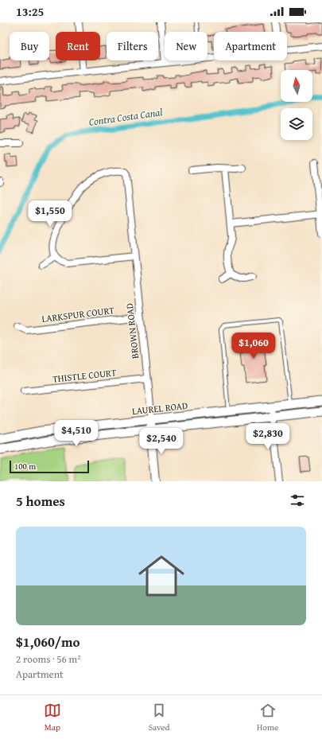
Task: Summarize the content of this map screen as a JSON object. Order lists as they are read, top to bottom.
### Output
{
  "streets": {
    "main road": ["LAUREL ROAD"],
    "street": ["LARKSPUR COURT", "BROWN ROAD", "THISTLE COURT"]
  },
  "crossings": [
    ["LARKSPUR COURT", "BROWN ROAD"],
    ["BROWN ROAD", "THISTLE COURT"],
    ["BROWN ROAD", "LAUREL ROAD"]
  ],
  "water": ["Contra Costa Canal"],
  "scale_bar": "100 m",
  "north": "top",
  "page": {
    "status": "13:25",
    "chip": [
      "Buy",
      "Rent",
      "Filters",
      "New",
      "Apartment"
    ],
    "price": [
      "$1,550",
      "$1,060",
      "$4,510",
      "$2,830",
      "$2,540"
    ],
    "scale": "100 m",
    "heading": "5 homes",
    "list": [
      {
        "name": "$1,060/mo",
        "note": "2 rooms · 56 m² · Apartment"
      }
    ],
    "tabs": ["Map", "Saved", "Home"]
  }
}
